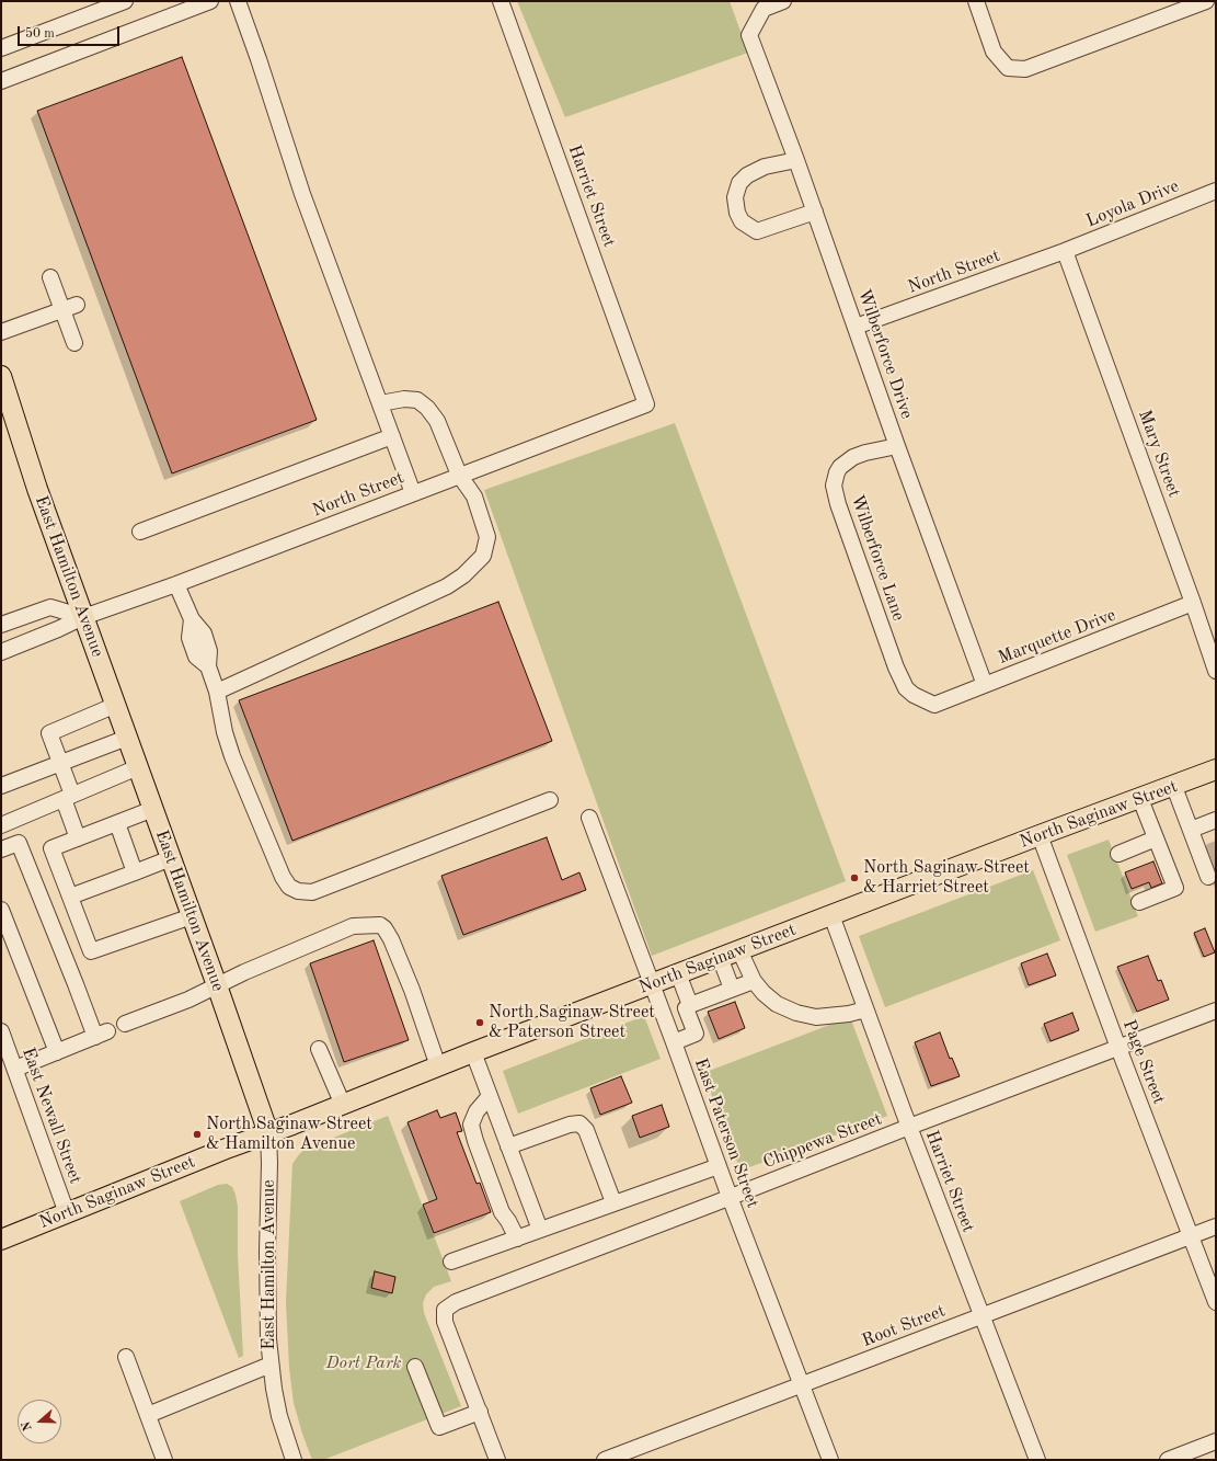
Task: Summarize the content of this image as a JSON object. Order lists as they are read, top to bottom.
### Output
{
  "streets": {
    "main road": ["East Hamilton Avenue", "North Saginaw Street"],
    "street": [
      "Harriet Street",
      "Loyola Drive",
      "North Street",
      "Wilberforce Drive",
      "Mary Street",
      "Wilberforce Lane",
      "Marquette Drive",
      "Page Street",
      "East Newall Street",
      "East Paterson Street",
      "Chippewa Street",
      "Root Street"
    ]
  },
  "crossings": [
    ["Harriet Street", "North Street"],
    ["Harriet Street", "North Saginaw Street"],
    ["Harriet Street", "Chippewa Street"],
    ["Harriet Street", "Root Street"],
    ["Loyola Drive", "North Street"],
    ["Loyola Drive", "Mary Street"],
    ["North Street", "Wilberforce Drive"],
    ["North Street", "Mary Street"],
    ["North Street", "East Hamilton Avenue"],
    ["Wilberforce Drive", "Wilberforce Lane"],
    ["Wilberforce Drive", "Marquette Drive"],
    ["Mary Street", "Marquette Drive"],
    ["Wilberforce Lane", "Marquette Drive"],
    ["East Hamilton Avenue", "North Saginaw Street"],
    ["North Saginaw Street", "Page Street"],
    ["North Saginaw Street", "East Newall Street"],
    ["North Saginaw Street", "East Paterson Street"],
    ["Page Street", "Chippewa Street"],
    ["Page Street", "Root Street"],
    ["East Paterson Street", "Chippewa Street"],
    ["East Paterson Street", "Root Street"]
  ],
  "parks": ["Dort Park"],
  "places": ["North Saginaw Street & Harriet Street", "North Saginaw Street & Paterson Street", "North Saginaw Street & Hamilton Avenue"],
  "scale_bar": "50 m",
  "north": "left"
}
